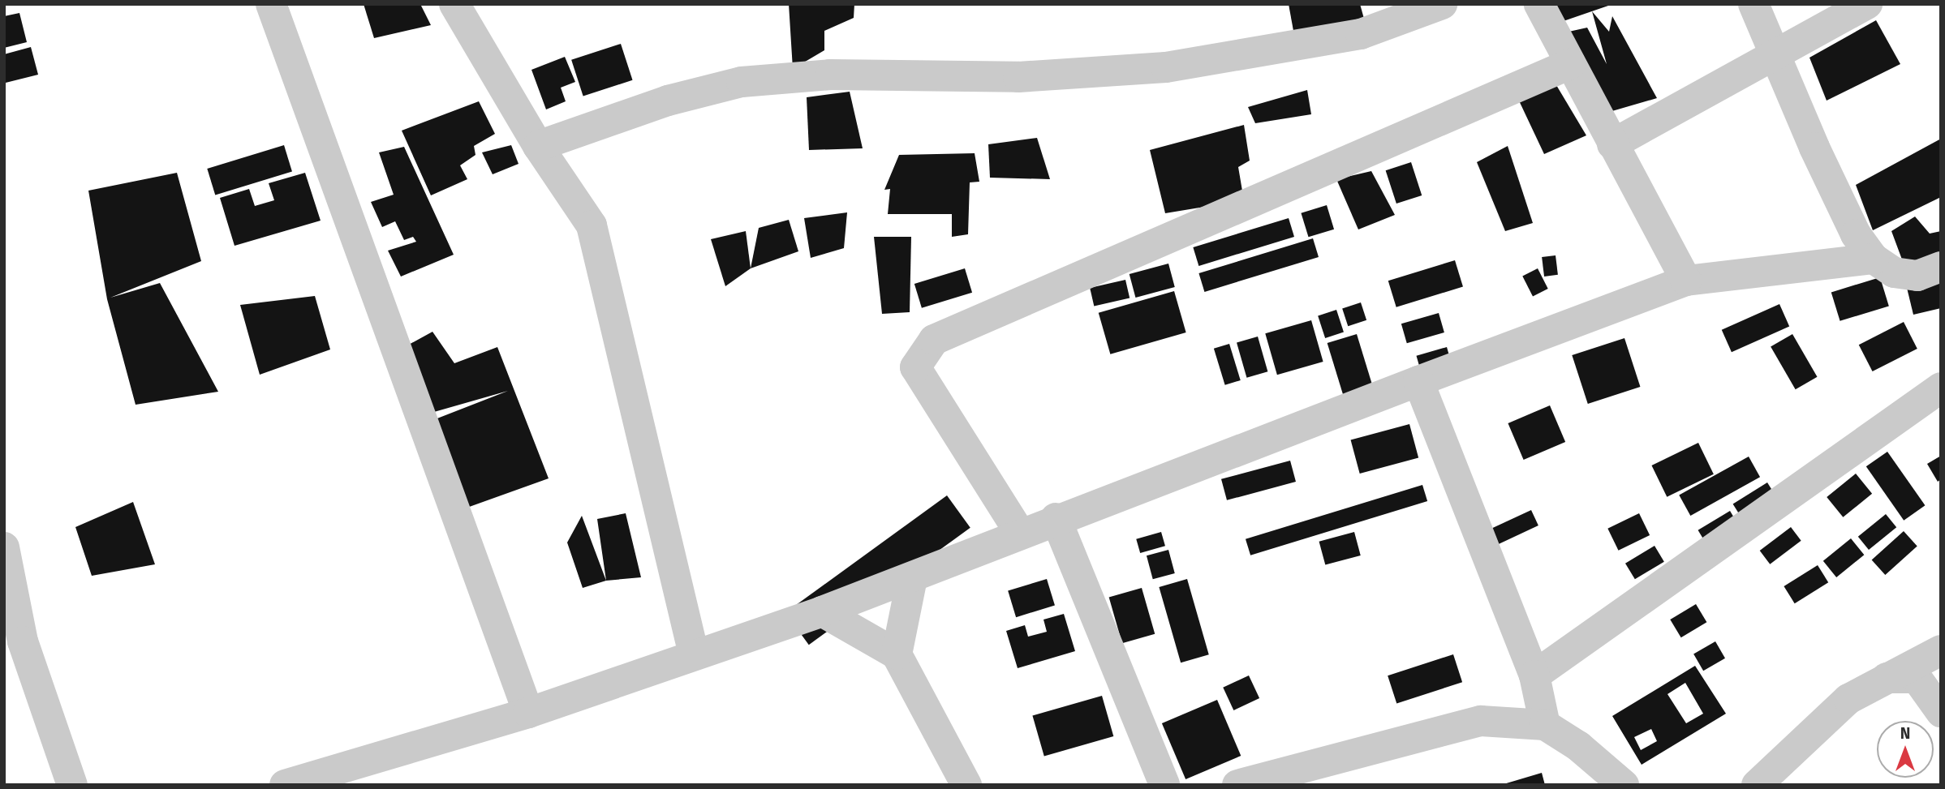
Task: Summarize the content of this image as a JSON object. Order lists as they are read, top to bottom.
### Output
{
  "north": "top"
}
